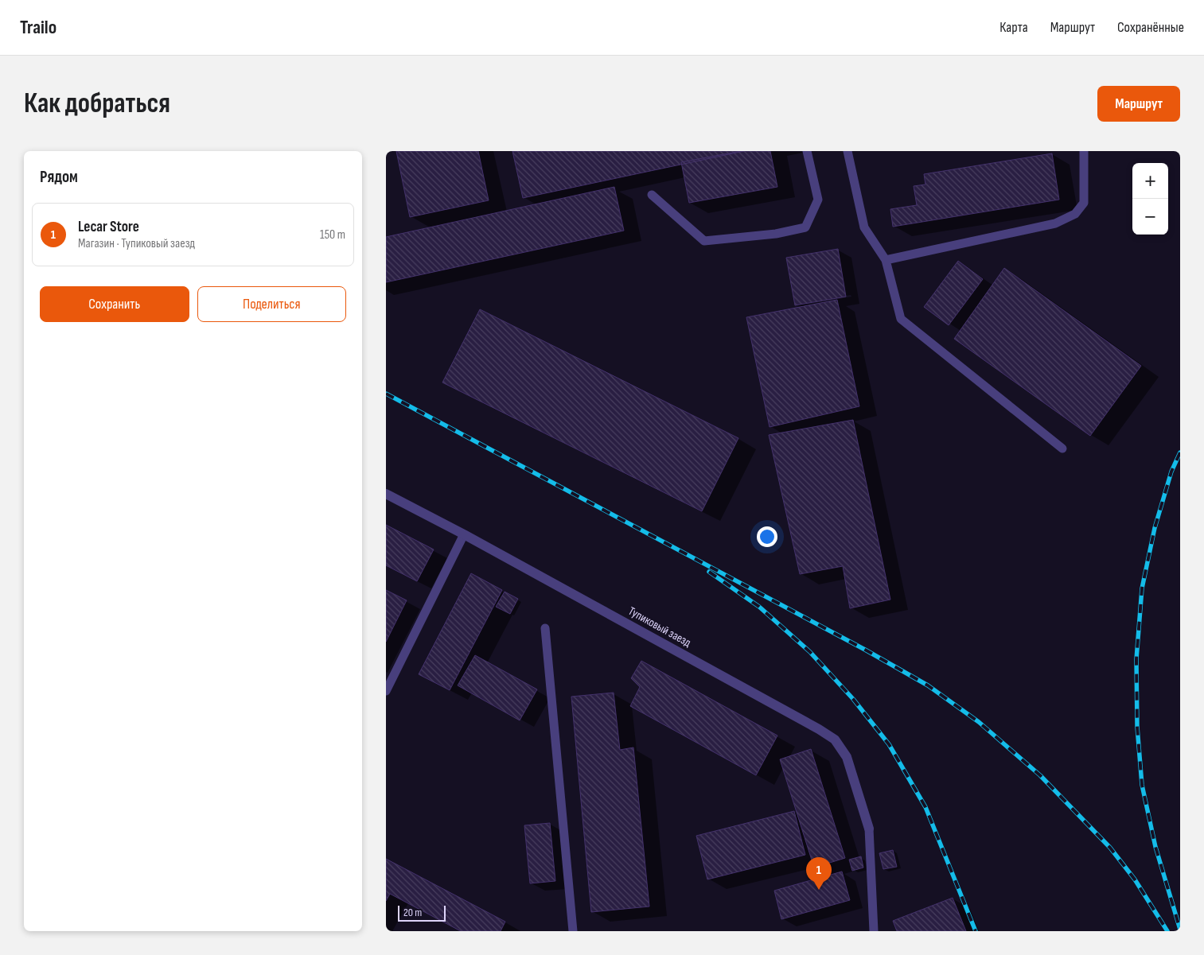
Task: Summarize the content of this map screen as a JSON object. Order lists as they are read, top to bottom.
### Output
{
  "streets": {
    "street": ["Тупиковый заезд"]
  },
  "scale_bar": "20 m",
  "page": {
    "header": "Trailo",
    "nav": ["Карта", "Маршрут", "Сохранённые"],
    "buttons": [
      "Маршрут",
      ["Сохранить", "Поделиться"]
    ],
    "title": "Как добраться",
    "heading": "Рядом",
    "map_buttons": ["+", "−"],
    "list": [
      {
        "mark": "1",
        "name": "Lecar Store",
        "note": "Магазин · Тупиковый заезд",
        "value": "150 m"
      }
    ],
    "pins": "1",
    "scale": "20 m"
  }
}
